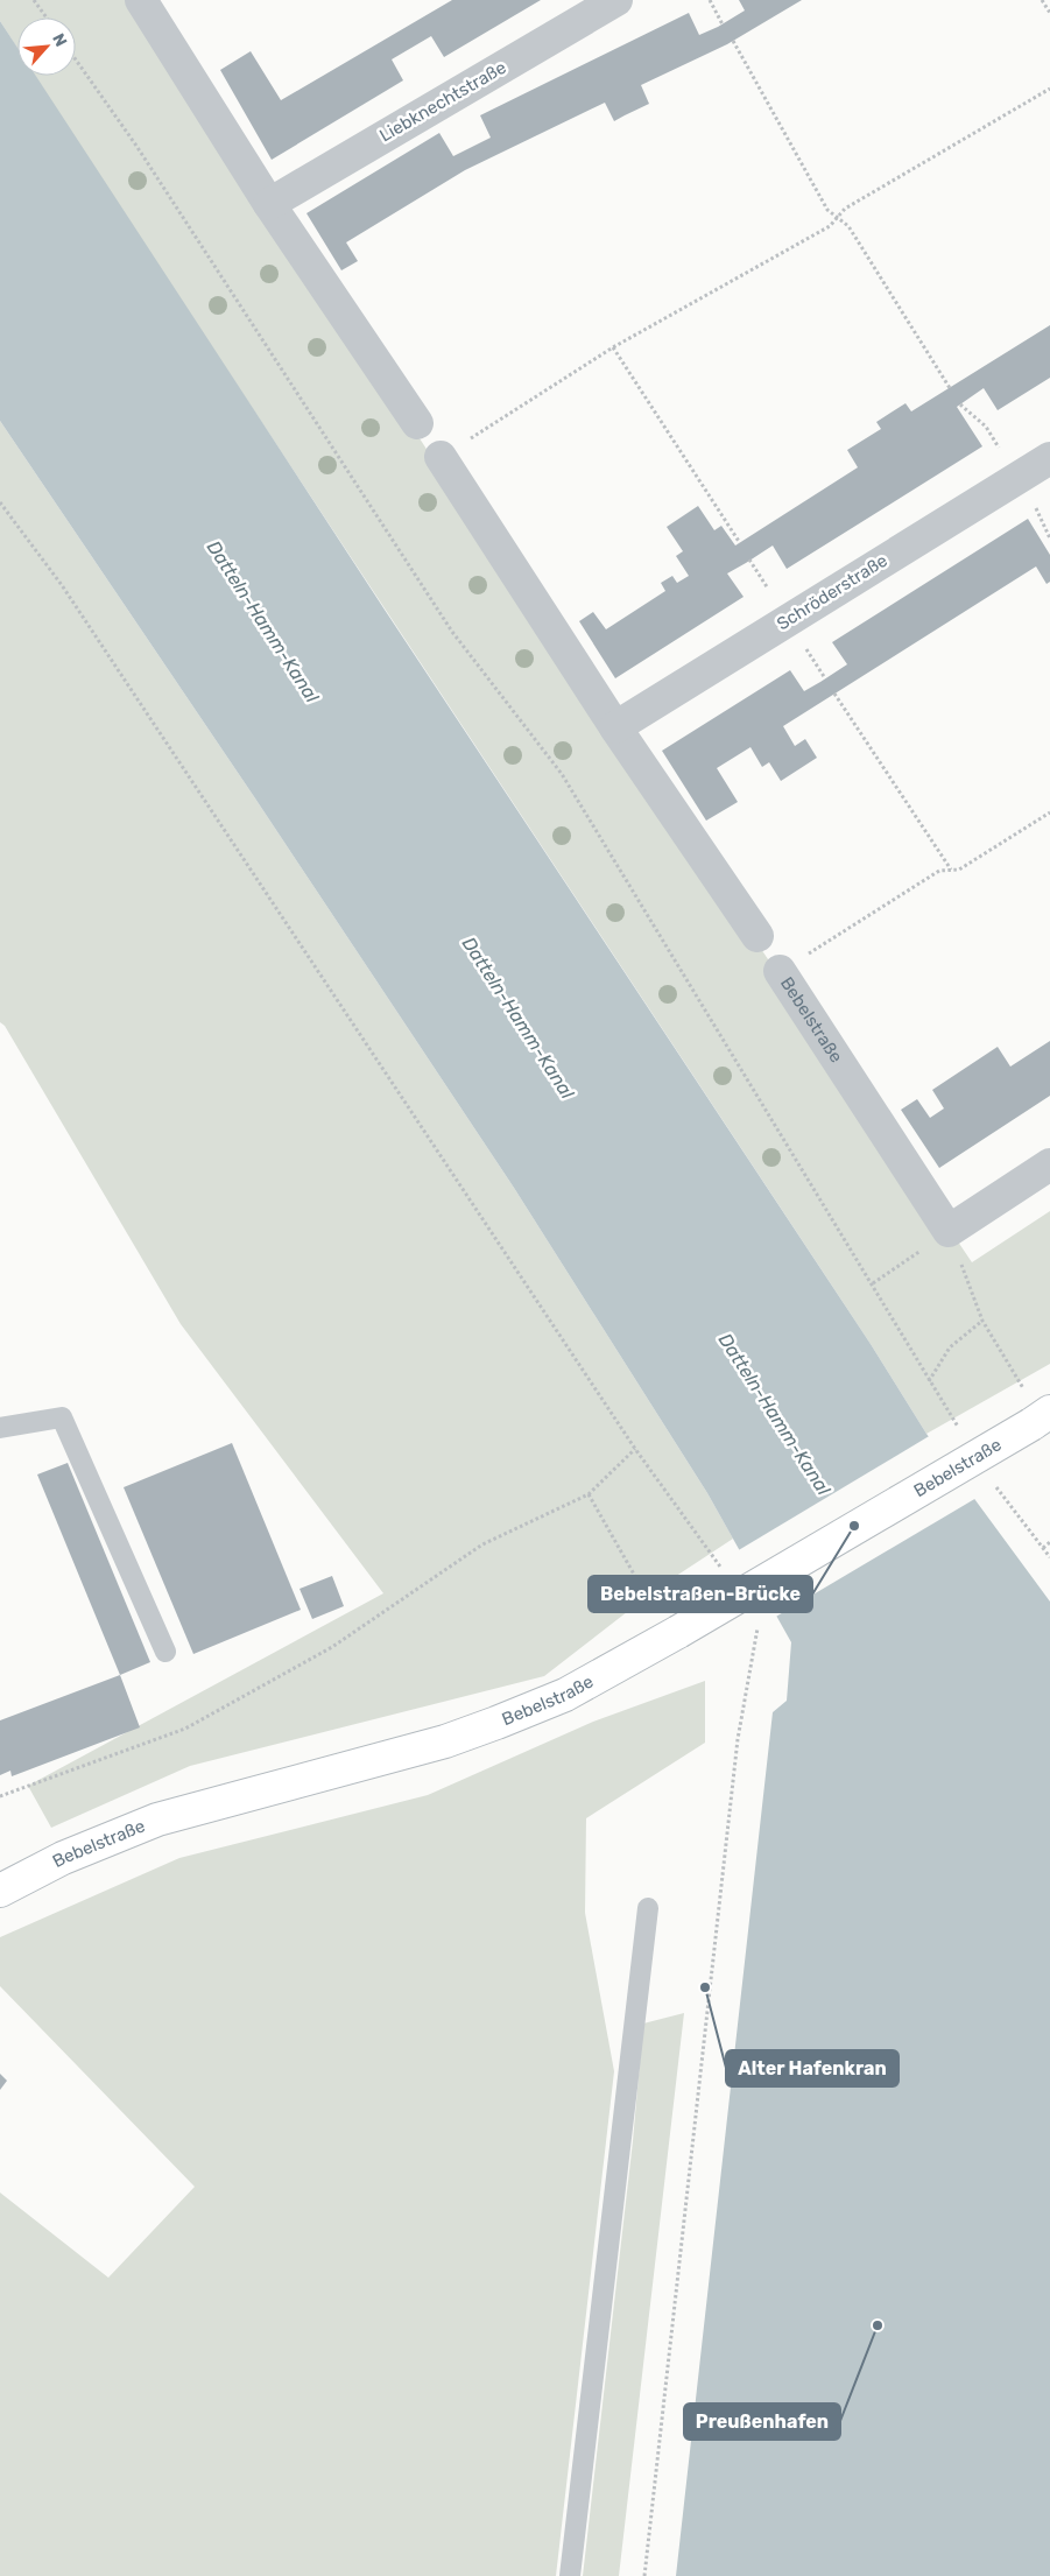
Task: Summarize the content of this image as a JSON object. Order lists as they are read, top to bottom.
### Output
{
  "streets": {
    "main road": ["Bebelstraße"],
    "street": ["Liebknechtstraße", "Schröderstraße"]
  },
  "water": ["Datteln-Hamm-Kanal"],
  "places": ["Bebelstraßen-Brücke", "Alter Hafenkran", "Preußenhafen"],
  "north": "top right"
}
